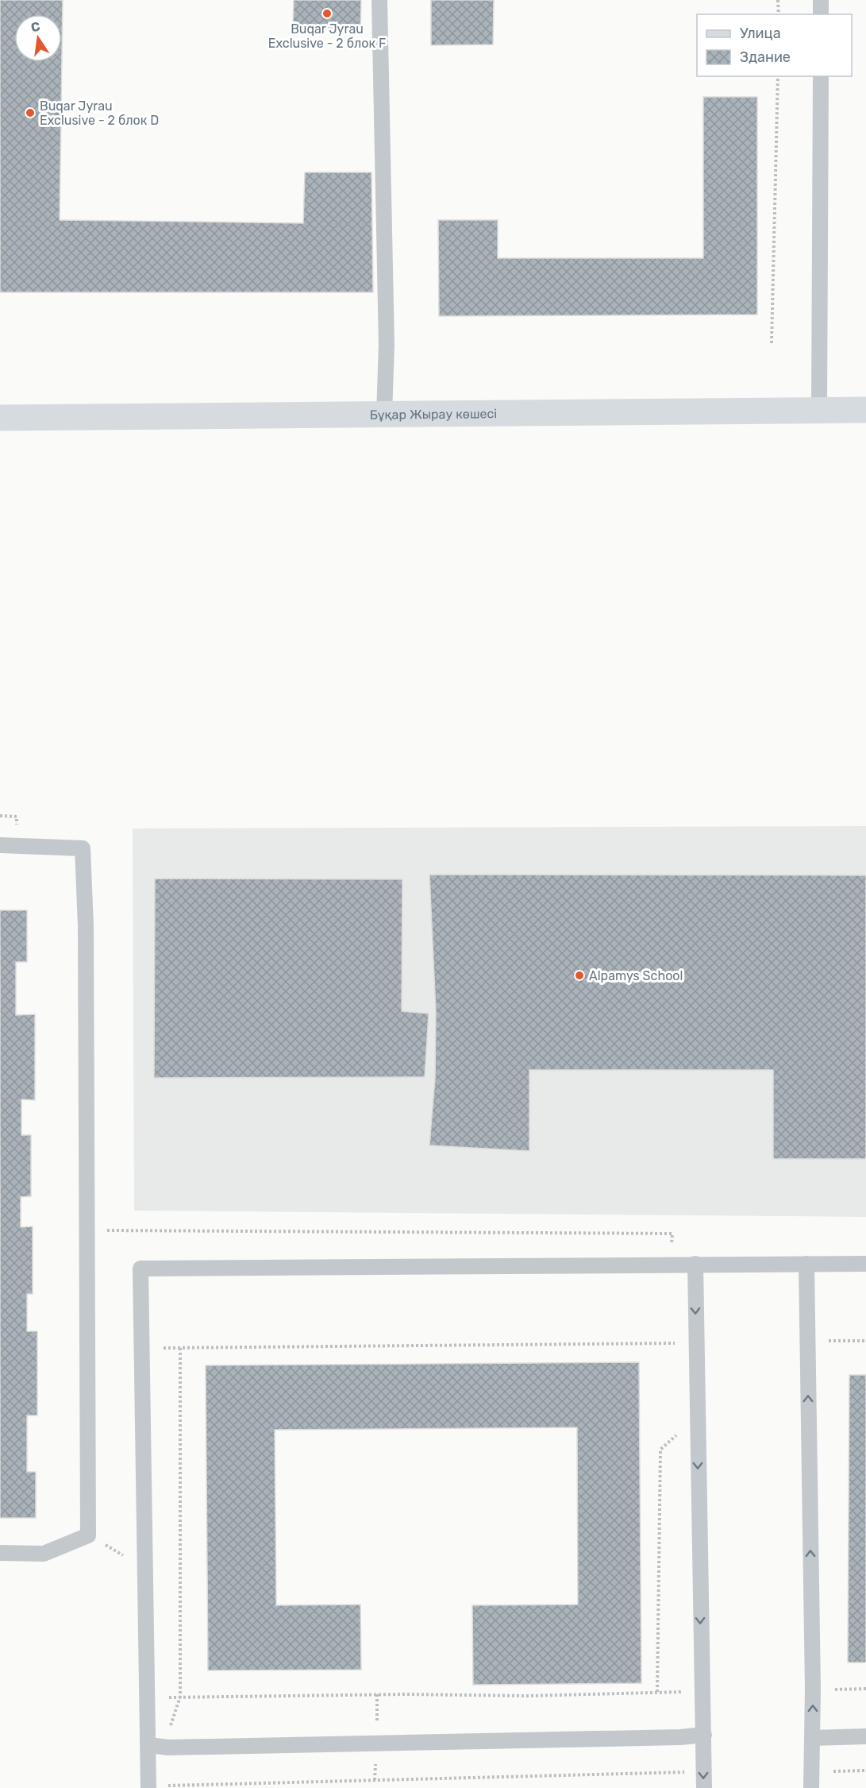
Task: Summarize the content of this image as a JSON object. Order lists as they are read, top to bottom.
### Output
{
  "streets": {
    "street": ["Бұқар Жырау көшесі"]
  },
  "places": ["Buqar Jyrau Exclusive - 2 блок F", "Buqar Jyrau Exclusive - 2 блок D", "Alpamys School"],
  "legend": ["Улица", "Здание"],
  "north": "top"
}
